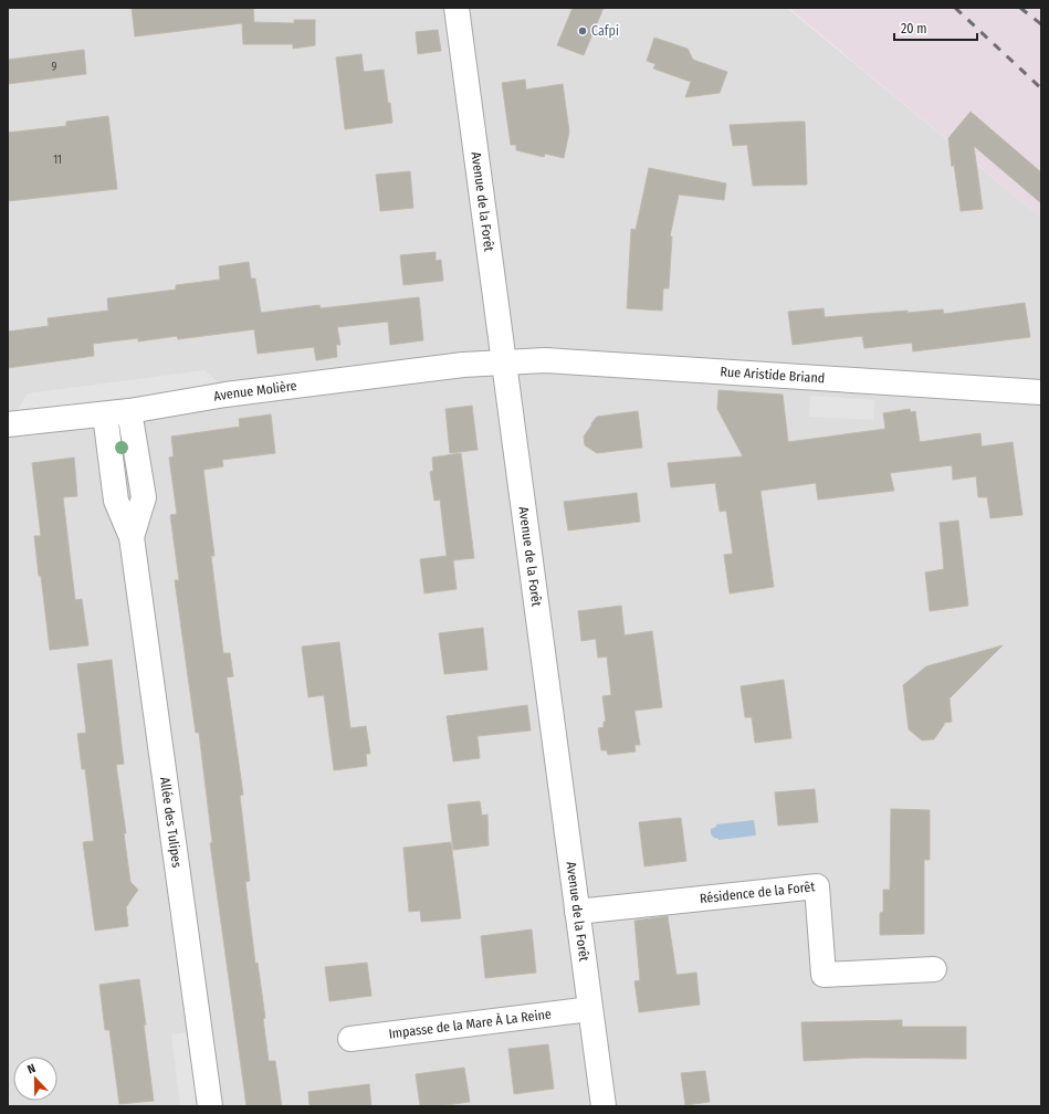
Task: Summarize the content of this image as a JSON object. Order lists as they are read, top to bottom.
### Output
{
  "streets": {
    "street": [
      "Avenue de la Forêt",
      "Rue Aristide Briand",
      "Avenue Molière",
      "Allée des Tulipes",
      "Résidence de la Forêt",
      "Impasse de la Mare À La Reine"
    ]
  },
  "crossings": [
    ["Avenue de la Forêt", "Rue Aristide Briand"],
    ["Avenue de la Forêt", "Avenue Molière"],
    ["Avenue de la Forêt", "Résidence de la Forêt"],
    ["Avenue de la Forêt", "Impasse de la Mare À La Reine"],
    ["Rue Aristide Briand", "Avenue Molière"],
    ["Avenue Molière", "Allée des Tulipes"]
  ],
  "places": ["Cafpi"],
  "house_numbers": ["9", "11"],
  "scale_bar": "20 m",
  "north": "top"
}
